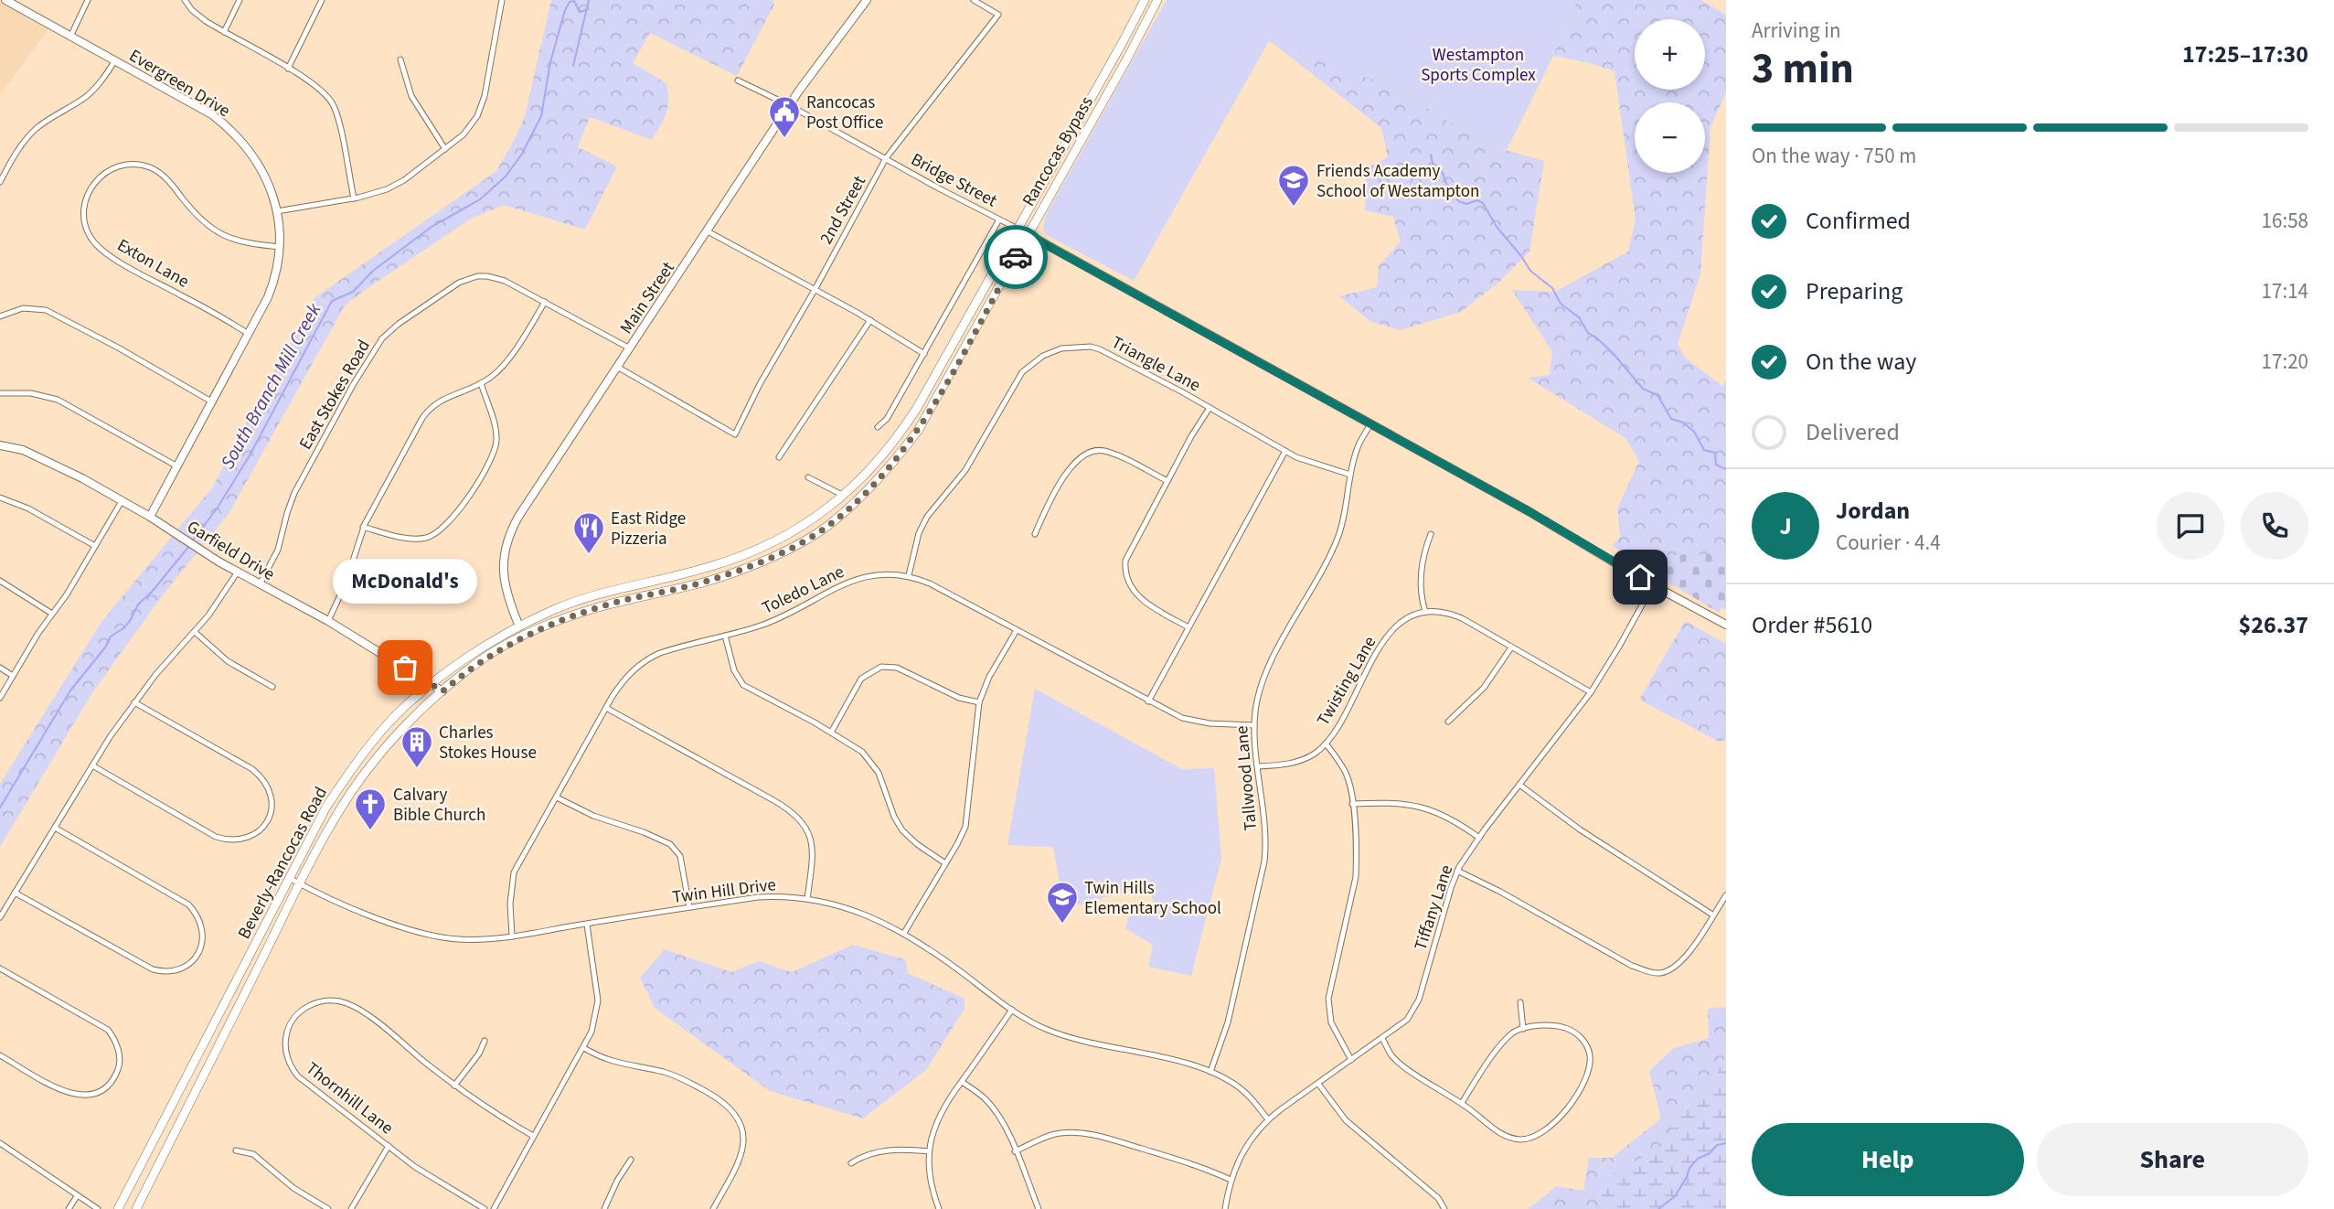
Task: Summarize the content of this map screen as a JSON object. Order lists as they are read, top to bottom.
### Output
{
  "streets": {
    "main road": ["Rancocas Bypass", "Beverly-Rancocas Road"],
    "street": [
      "Evergreen Drive",
      "Bridge Street",
      "2nd Street",
      "Exton Lane",
      "Main Street",
      "Triangle Lane",
      "East Stokes Road",
      "Garfield Drive",
      "Toledo Lane",
      "Twisting Lane",
      "Tallwood Lane",
      "Twin Hill Drive",
      "Tiffany Lane",
      "Thornhill Lane"
    ]
  },
  "crossings": [
    ["Evergreen Drive", "Exton Lane"],
    ["Evergreen Drive", "Garfield Drive"],
    ["Rancocas Bypass", "Bridge Street"],
    ["Rancocas Bypass", "Beverly-Rancocas Road"],
    ["Bridge Street", "2nd Street"],
    ["Bridge Street", "Main Street"],
    ["Bridge Street", "Tallwood Lane"],
    ["Bridge Street", "Tiffany Lane"],
    ["2nd Street", "Main Street"],
    ["Main Street", "East Stokes Road"],
    ["Main Street", "Beverly-Rancocas Road"],
    ["Triangle Lane", "Toledo Lane"],
    ["Triangle Lane", "Tallwood Lane"],
    ["East Stokes Road", "Garfield Drive"],
    ["Garfield Drive", "Beverly-Rancocas Road"],
    ["Toledo Lane", "Tallwood Lane"],
    ["Toledo Lane", "Twin Hill Drive"],
    ["Twisting Lane", "Tallwood Lane"],
    ["Tallwood Lane", "Twin Hill Drive"],
    ["Beverly-Rancocas Road", "Twin Hill Drive"],
    ["Twin Hill Drive", "Tiffany Lane"]
  ],
  "water": ["South Branch Mill Creek"],
  "parks": ["Westampton Sports Complex"],
  "places": {
    "public building": ["Rancocas Post Office"],
    "school or university": ["Friends Academy School of Westampton", "Twin Hills Elementary School"],
    "restaurant": ["East Ridge Pizzeria"],
    "other": ["McDonald's"],
    "building": ["Charles Stokes House"],
    "church": ["Calvary Bible Church"]
  },
  "page": {
    "heading": ["3 min", "Arriving in", "17:25–17:30"],
    "panel": [
      "Jordan",
      "Courier · 4.4",
      "Order #5610",
      "$26.37"
    ],
    "map_buttons": ["+", "−"],
    "bar": "On the way · 750 m",
    "list": [
      ["Confirmed", "16:58"],
      ["Preparing", "17:14"],
      ["On the way", "17:20"],
      "Delivered"
    ],
    "round": "J",
    "bubble": "McDonald's",
    "buttons": ["Help", "Share"]
  }
}
